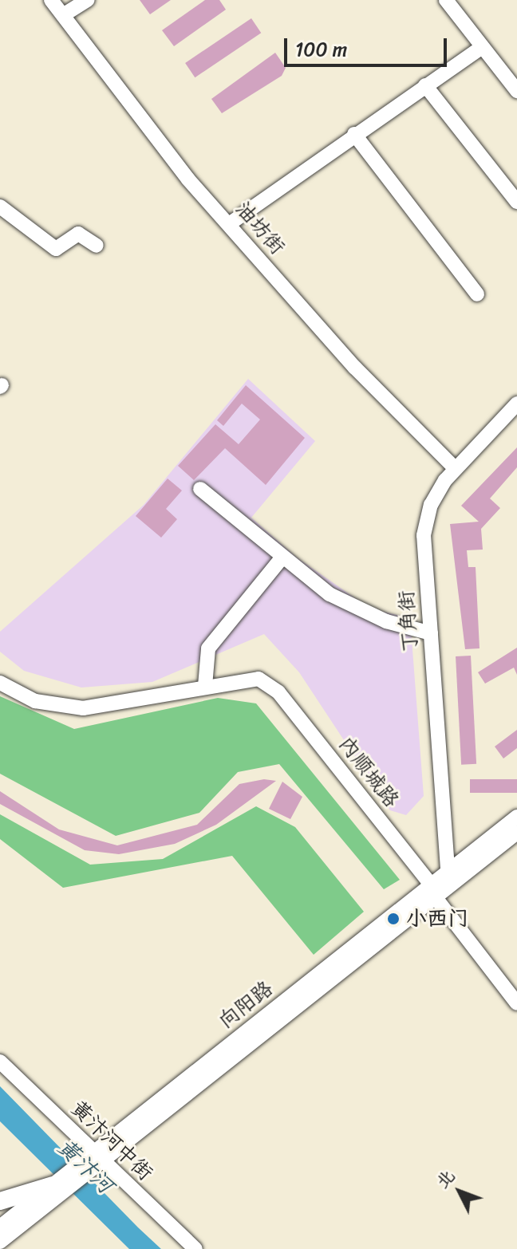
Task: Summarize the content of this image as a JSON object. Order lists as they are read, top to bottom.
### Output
{
  "streets": {
    "street": [
      "油坊街",
      "丁角街",
      "内顺城路",
      "向阳路",
      "黄汴河中街"
    ]
  },
  "crossings": [
    ["油坊街", "丁角街"],
    ["丁角街", "向阳路"],
    ["内顺城路", "向阳路"],
    ["向阳路", "黄汴河中街"]
  ],
  "water": ["黄汴河"],
  "places": ["小西门"],
  "scale_bar": "100 m",
  "north": "top left"
}
